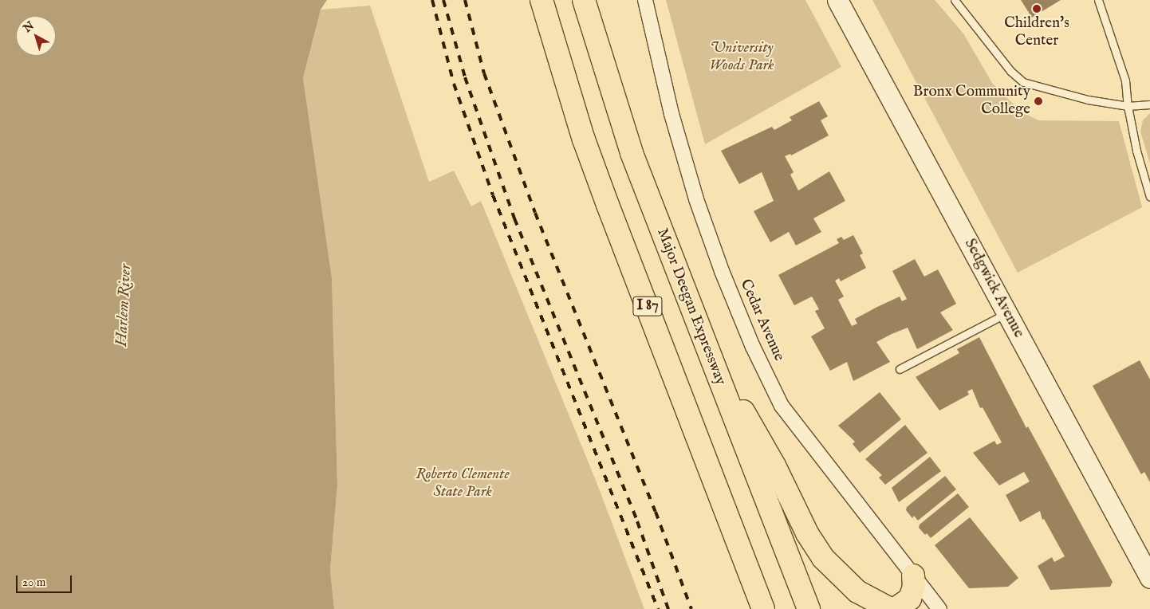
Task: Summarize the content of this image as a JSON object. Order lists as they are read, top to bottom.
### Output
{
  "streets": {
    "highway": ["I 87", "Major Deegan Expressway"],
    "main road": ["Sedgwick Avenue"],
    "street": ["Cedar Avenue"]
  },
  "water": ["Harlem River"],
  "parks": ["University Woods Park", "Roberto Clemente State Park"],
  "places": ["Children's Center", "Bronx Community College"],
  "scale_bar": "20 m",
  "north": "top left"
}
